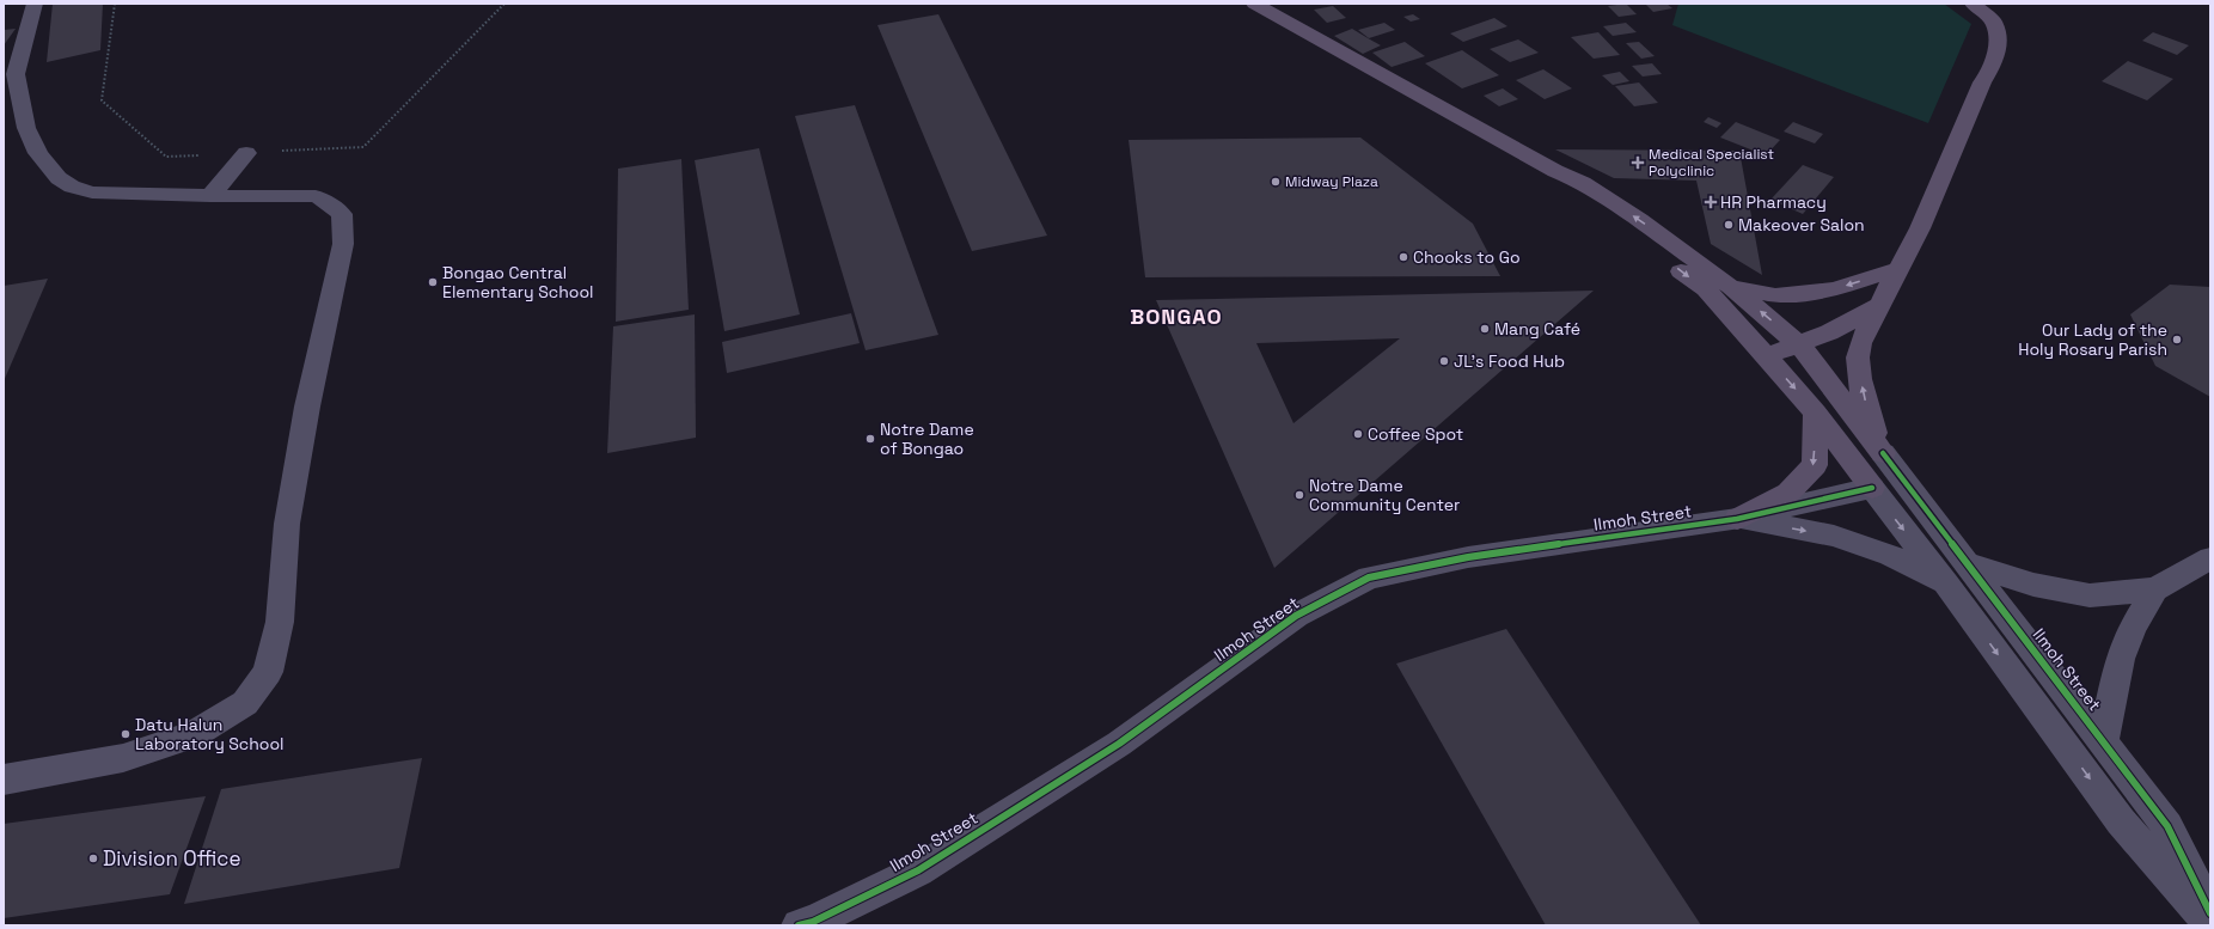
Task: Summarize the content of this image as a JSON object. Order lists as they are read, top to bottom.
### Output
{
  "streets": {
    "street": ["Ilmoh Street"]
  },
  "districts": ["BONGAO"],
  "places": {
    "health": ["Medical Specialist Polyclinic", "HR Pharmacy"],
    "other": [
      "Midway Plaza",
      "Makeover Salon",
      "Chooks to Go",
      "Bongao Central Elementary School",
      "Mang Café",
      "Our Lady of the Holy Rosary Parish",
      "JL's Food Hub",
      "Coffee Spot",
      "Notre Dame of Bongao",
      "Notre Dame Community Center",
      "Datu Halun Laboratory School",
      "Division Office"
    ]
  }
}
